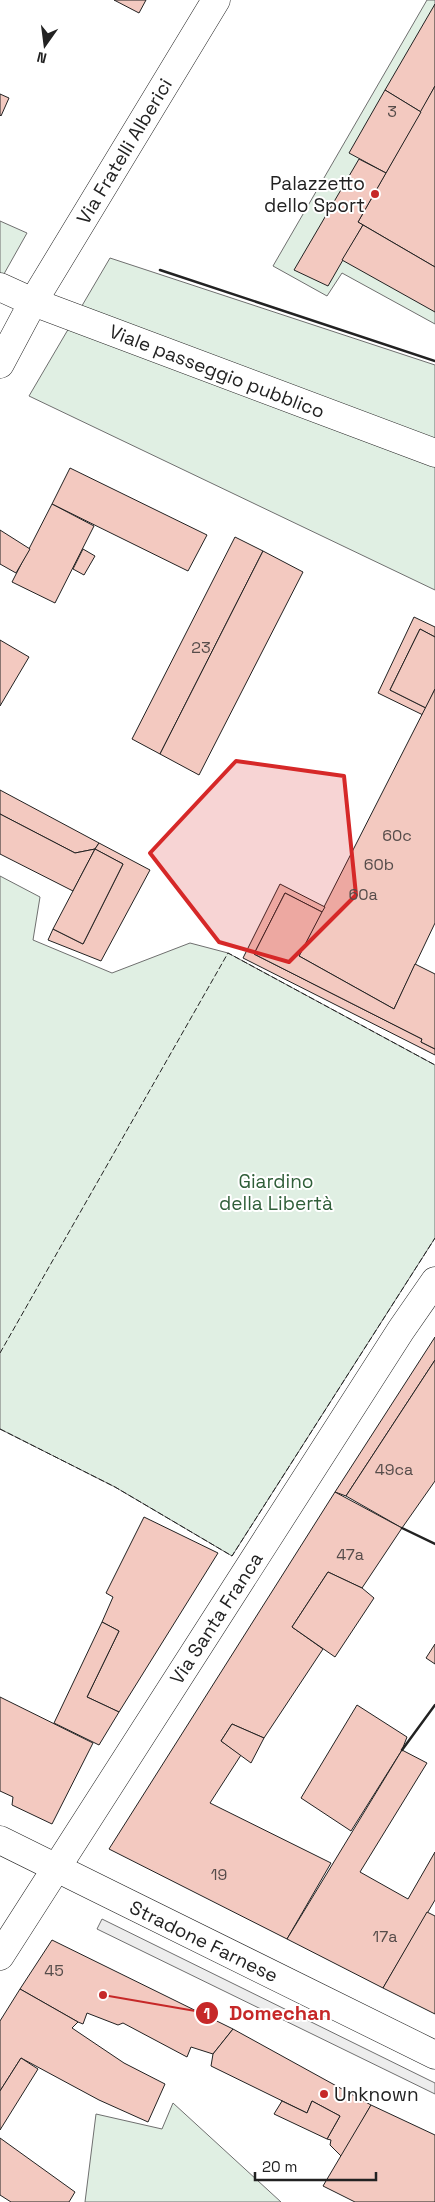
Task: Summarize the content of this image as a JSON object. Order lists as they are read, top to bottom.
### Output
{
  "streets": {
    "street": [
      "Via Fratelli Alberici",
      "Viale passeggio pubblico",
      "Via Santa Franca",
      "Stradone Farnese"
    ]
  },
  "crossings": [
    ["Via Fratelli Alberici", "Viale passeggio pubblico"],
    ["Via Santa Franca", "Stradone Farnese"]
  ],
  "parks": ["Giardino della Libertà"],
  "places": ["Palazzetto dello Sport", "Domechan", "Unknown"],
  "house_numbers": [
    "3",
    "23",
    "60c",
    "60b",
    "60a",
    "49ca",
    "47a",
    "19",
    "17a",
    "45"
  ],
  "scale_bar": "20 m",
  "north": "bottom"
}
